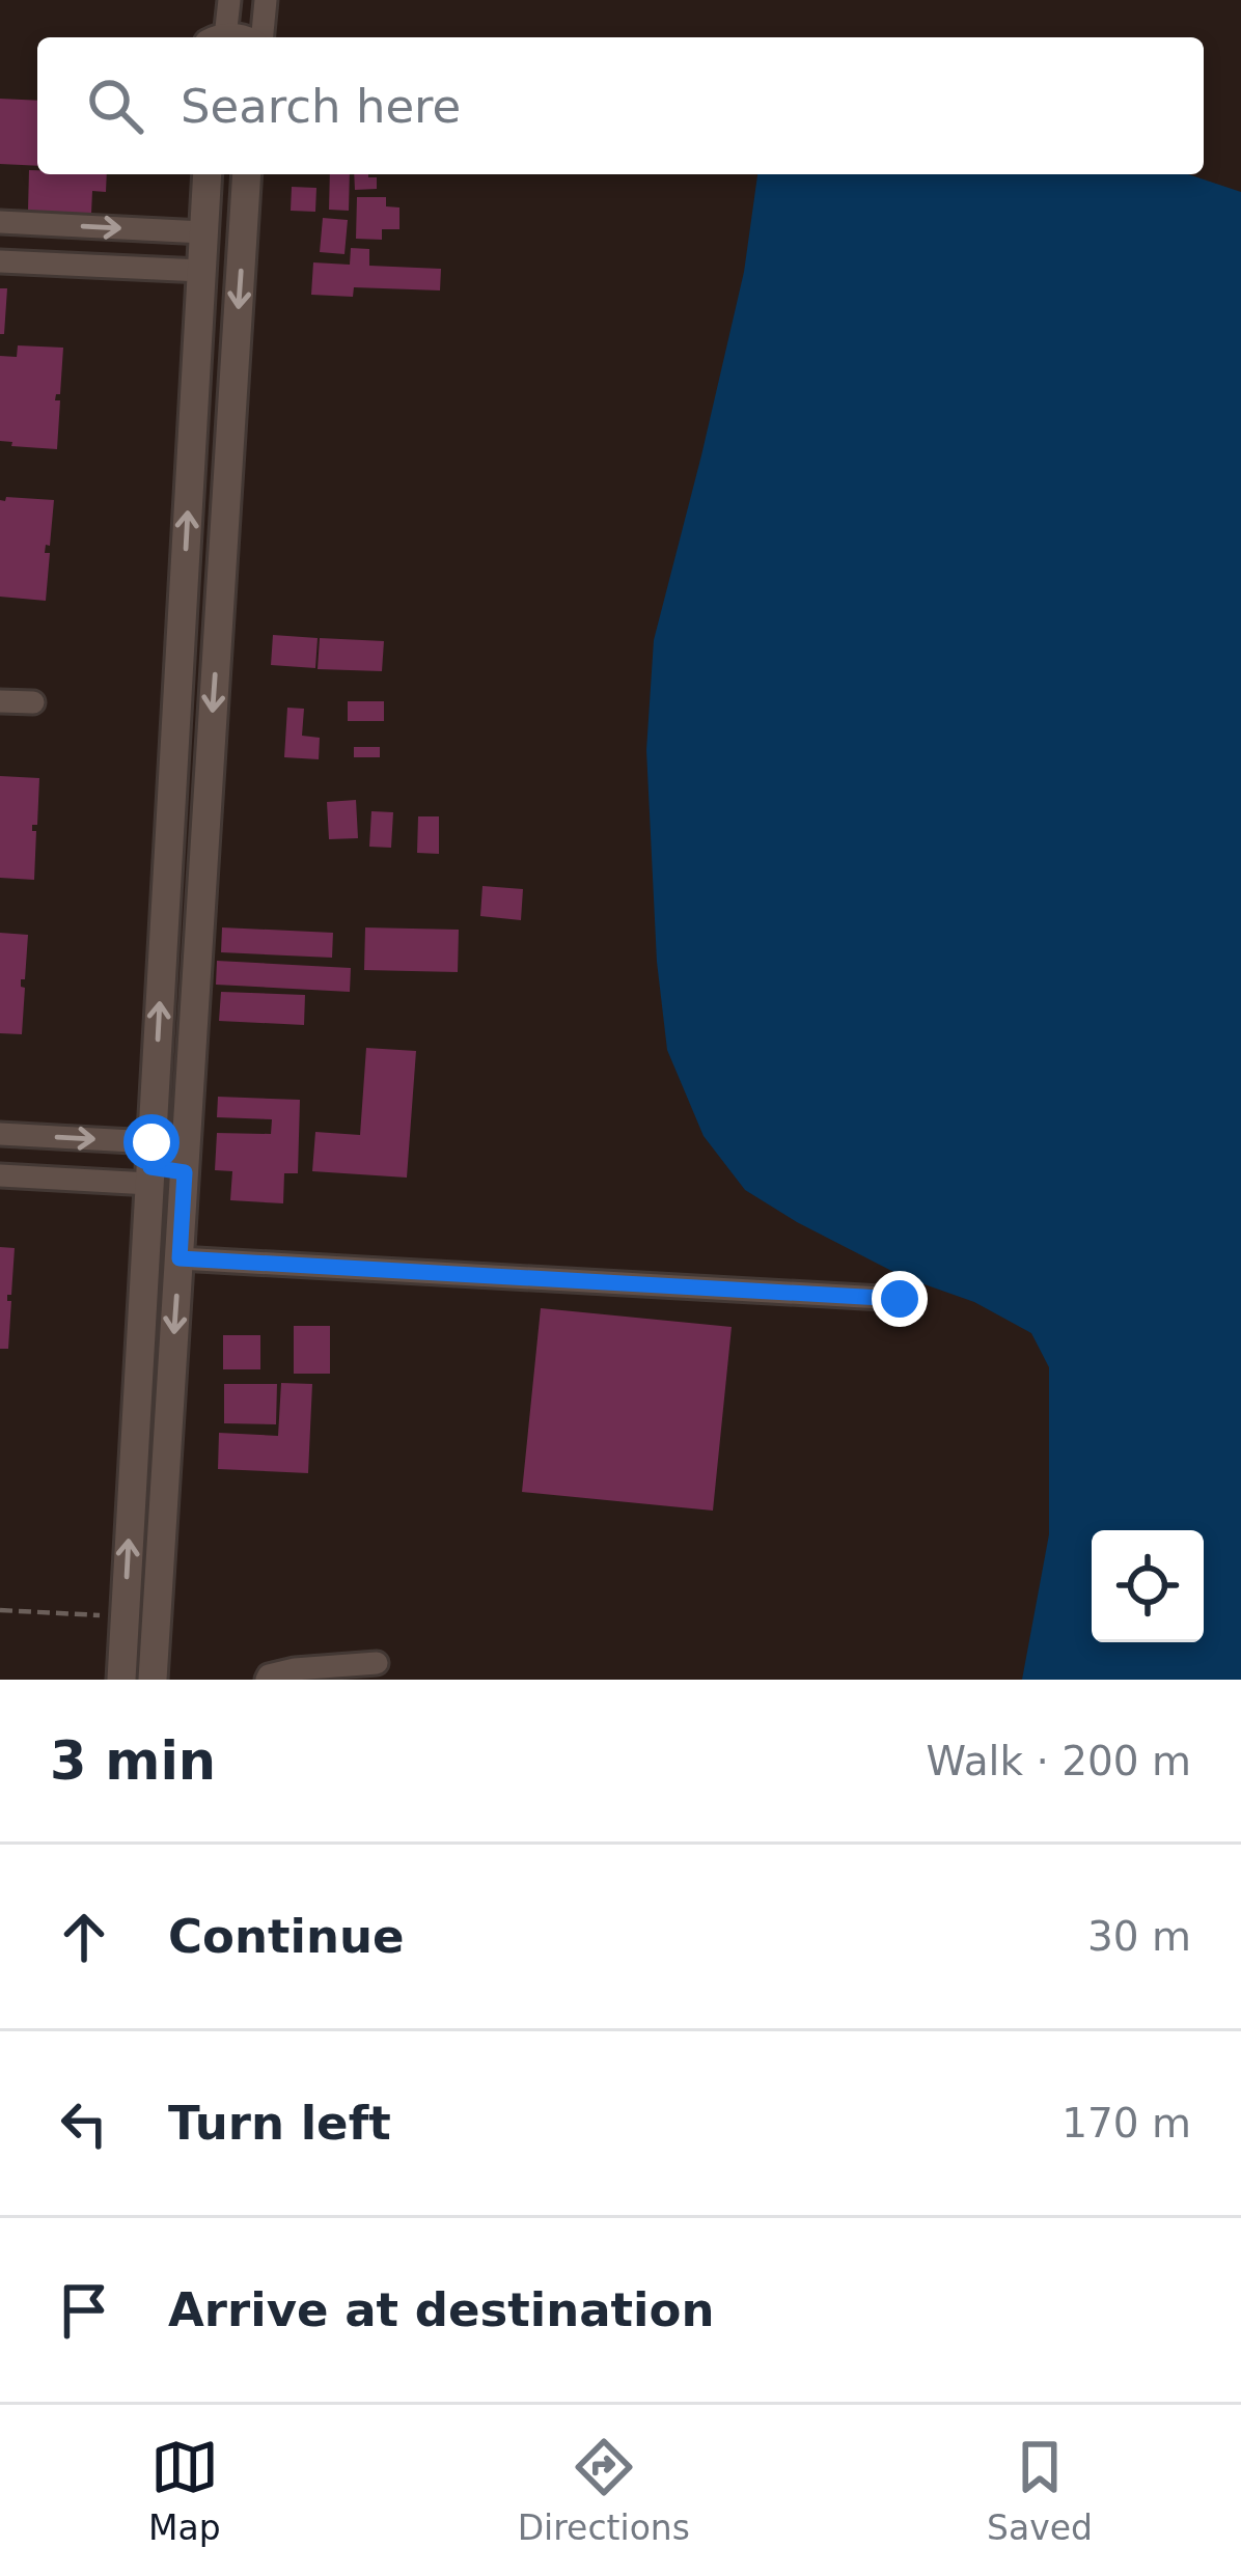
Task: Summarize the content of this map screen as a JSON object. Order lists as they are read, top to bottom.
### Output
{
  "page": {
    "search": "Search here",
    "heading": ["3 min", "Walk · 200 m"],
    "list": [
      ["Continue", "30 m"],
      ["Turn left", "170 m"],
      "Arrive at destination"
    ],
    "nav": ["Map", "Directions", "Saved"]
  }
}
